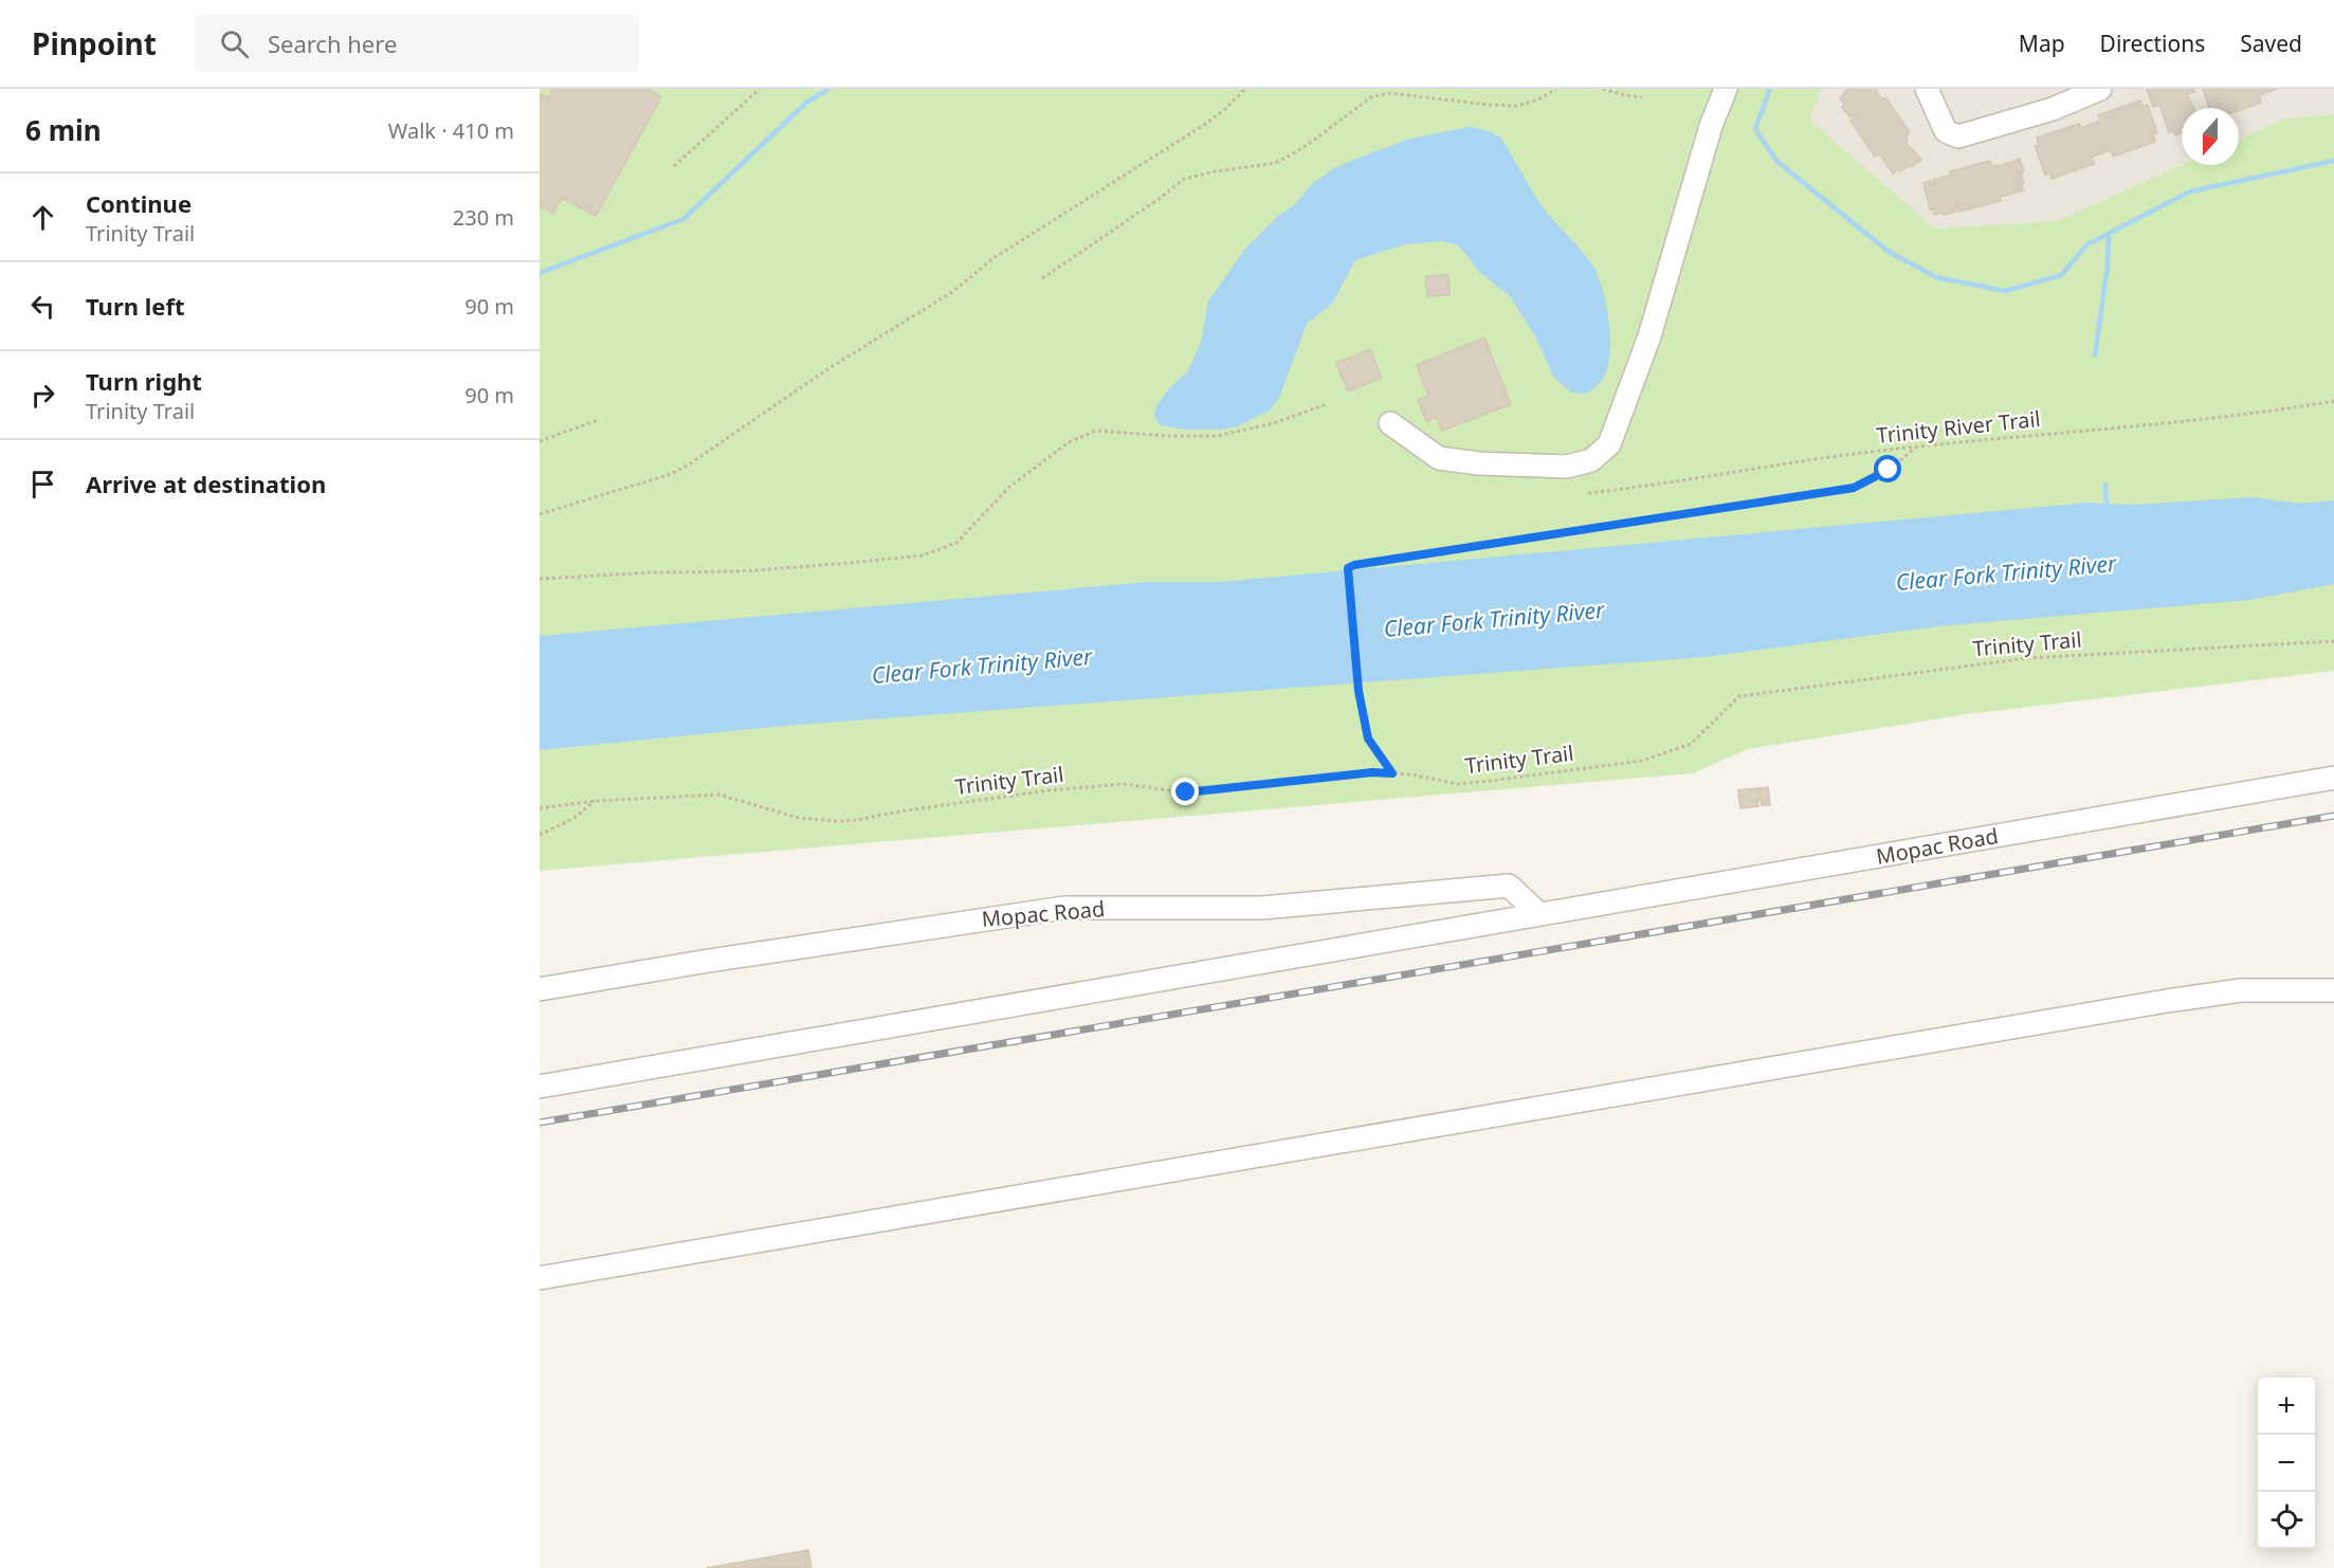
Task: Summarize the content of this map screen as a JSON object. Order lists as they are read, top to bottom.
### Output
{
  "streets": {
    "street": ["Mopac Road"],
    "path": ["Trinity River Trail", "Trinity Trail"]
  },
  "water": ["Clear Fork Trinity River"],
  "north": "bottom",
  "page": {
    "header": "Pinpoint",
    "search": "Search here",
    "nav": ["Map", "Directions", "Saved"],
    "heading": ["6 min", "Walk · 410 m"],
    "list": [
      ["Continue", "Trinity Trail", "230 m"],
      ["Turn left", "90 m"],
      ["Turn right", "Trinity Trail", "90 m"],
      "Arrive at destination"
    ],
    "map_buttons": ["+", "−"]
  }
}
